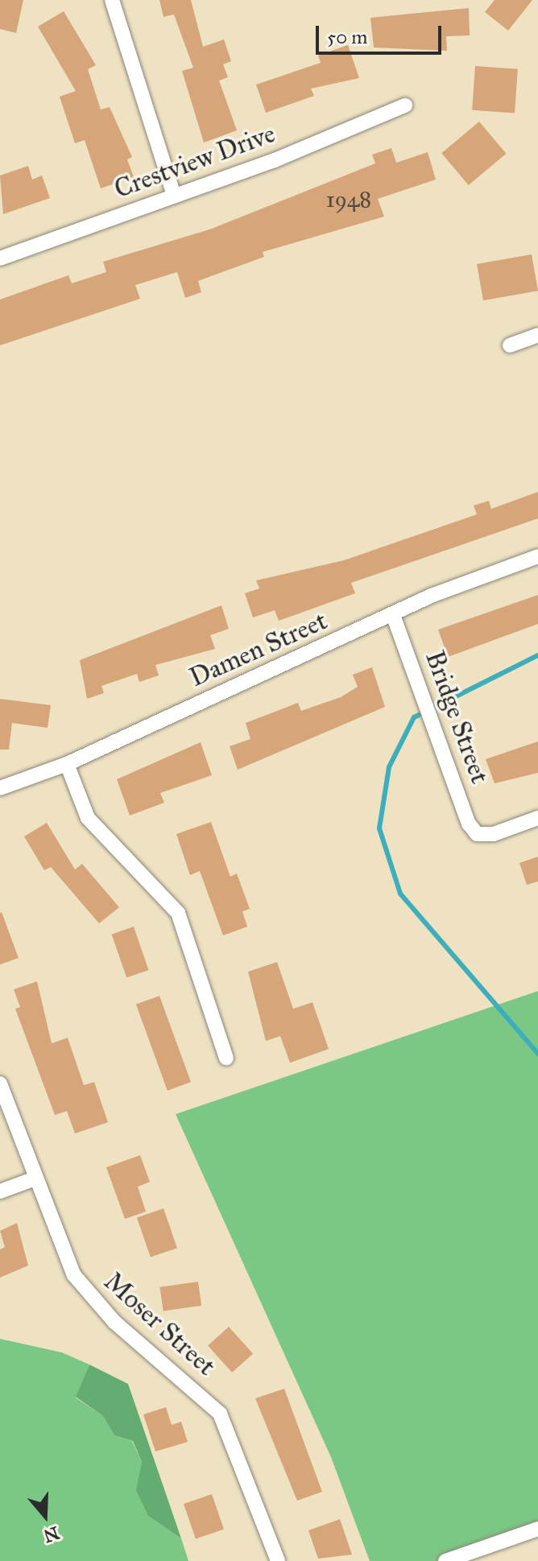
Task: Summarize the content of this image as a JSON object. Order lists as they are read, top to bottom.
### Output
{
  "streets": {
    "street": [
      "Crestview Drive",
      "Damen Street",
      "Bridge Street",
      "Moser Street"
    ]
  },
  "crossings": [
    ["Damen Street", "Bridge Street"]
  ],
  "house_numbers": ["1948"],
  "scale_bar": "50 m",
  "north": "bottom"
}
